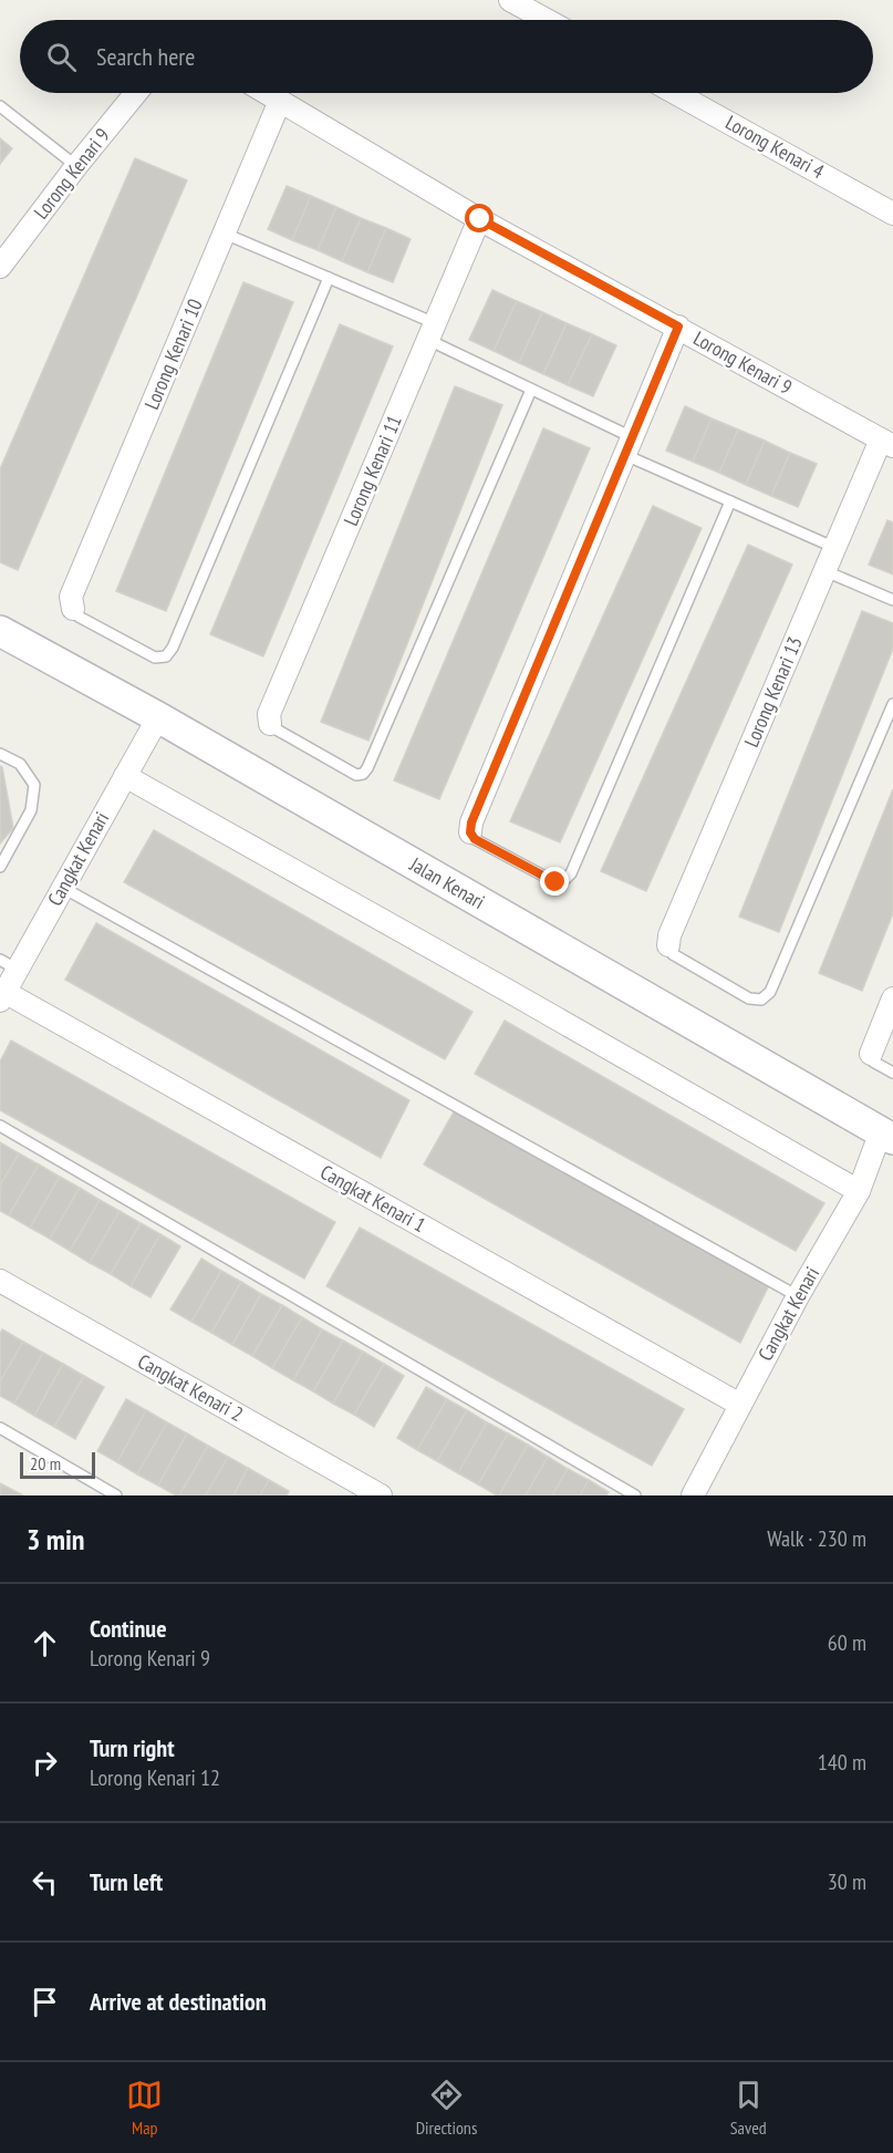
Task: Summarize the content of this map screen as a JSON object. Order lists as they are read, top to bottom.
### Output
{
  "streets": {
    "street": [
      "Lorong Kenari 4",
      "Lorong Kenari 9",
      "Lorong Kenari 10",
      "Lorong Kenari 11",
      "Lorong Kenari 13",
      "Cangkat Kenari",
      "Jalan Kenari",
      "Cangkat Kenari 1",
      "Cangkat Kenari 2"
    ]
  },
  "crossings": [
    ["Lorong Kenari 9", "Lorong Kenari 10"],
    ["Lorong Kenari 9", "Lorong Kenari 11"],
    ["Lorong Kenari 9", "Lorong Kenari 13"],
    ["Cangkat Kenari", "Jalan Kenari"],
    ["Cangkat Kenari", "Cangkat Kenari 1"]
  ],
  "scale_bar": "20 m",
  "page": {
    "search": "Search here",
    "scale": "20 m",
    "heading": ["3 min", "Walk · 230 m"],
    "list": [
      ["Continue", "Lorong Kenari 9", "60 m"],
      ["Turn right", "Lorong Kenari 12", "140 m"],
      ["Turn left", "30 m"],
      "Arrive at destination"
    ],
    "nav": ["Map", "Directions", "Saved"]
  }
}
